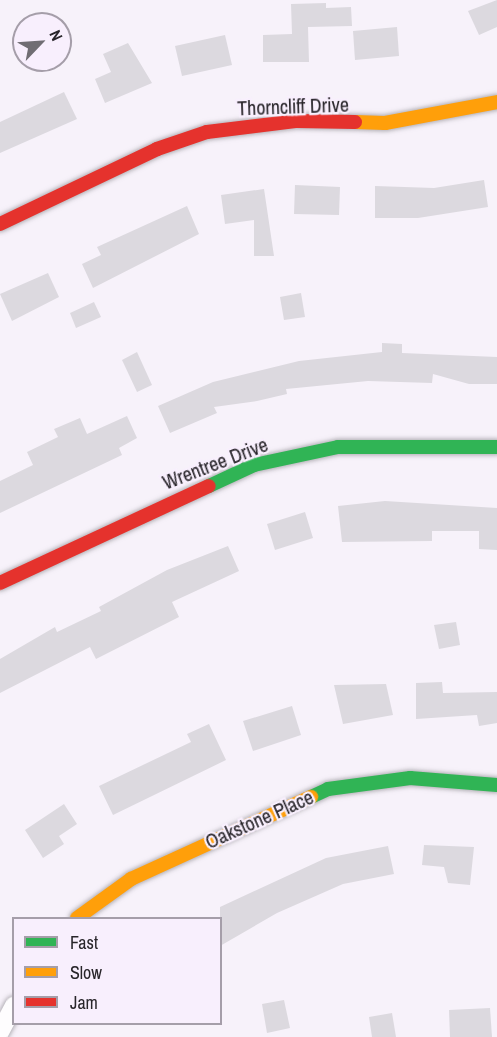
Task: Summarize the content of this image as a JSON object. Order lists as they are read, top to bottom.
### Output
{
  "streets": {
    "street": ["Thorncliff Drive", "Wrentree Drive", "Oakstone Place"]
  },
  "legend": ["Fast", "Slow", "Jam"],
  "north": "top right"
}
